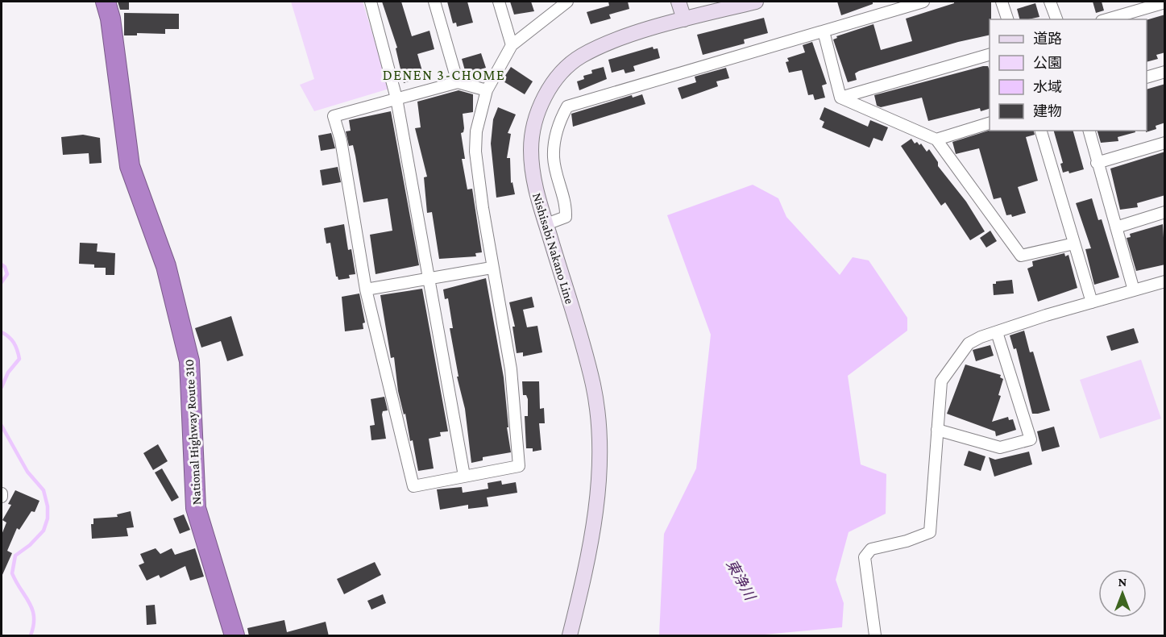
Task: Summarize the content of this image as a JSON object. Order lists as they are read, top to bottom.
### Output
{
  "streets": {
    "highway": ["National Highway Route 310"],
    "main road": ["Nishisabi Nakano Line"]
  },
  "districts": ["DENEN 3-CHOME"],
  "water": ["東浄川"],
  "legend": [
    "道路",
    "公園",
    "水域",
    "建物"
  ],
  "north": "top"
}
